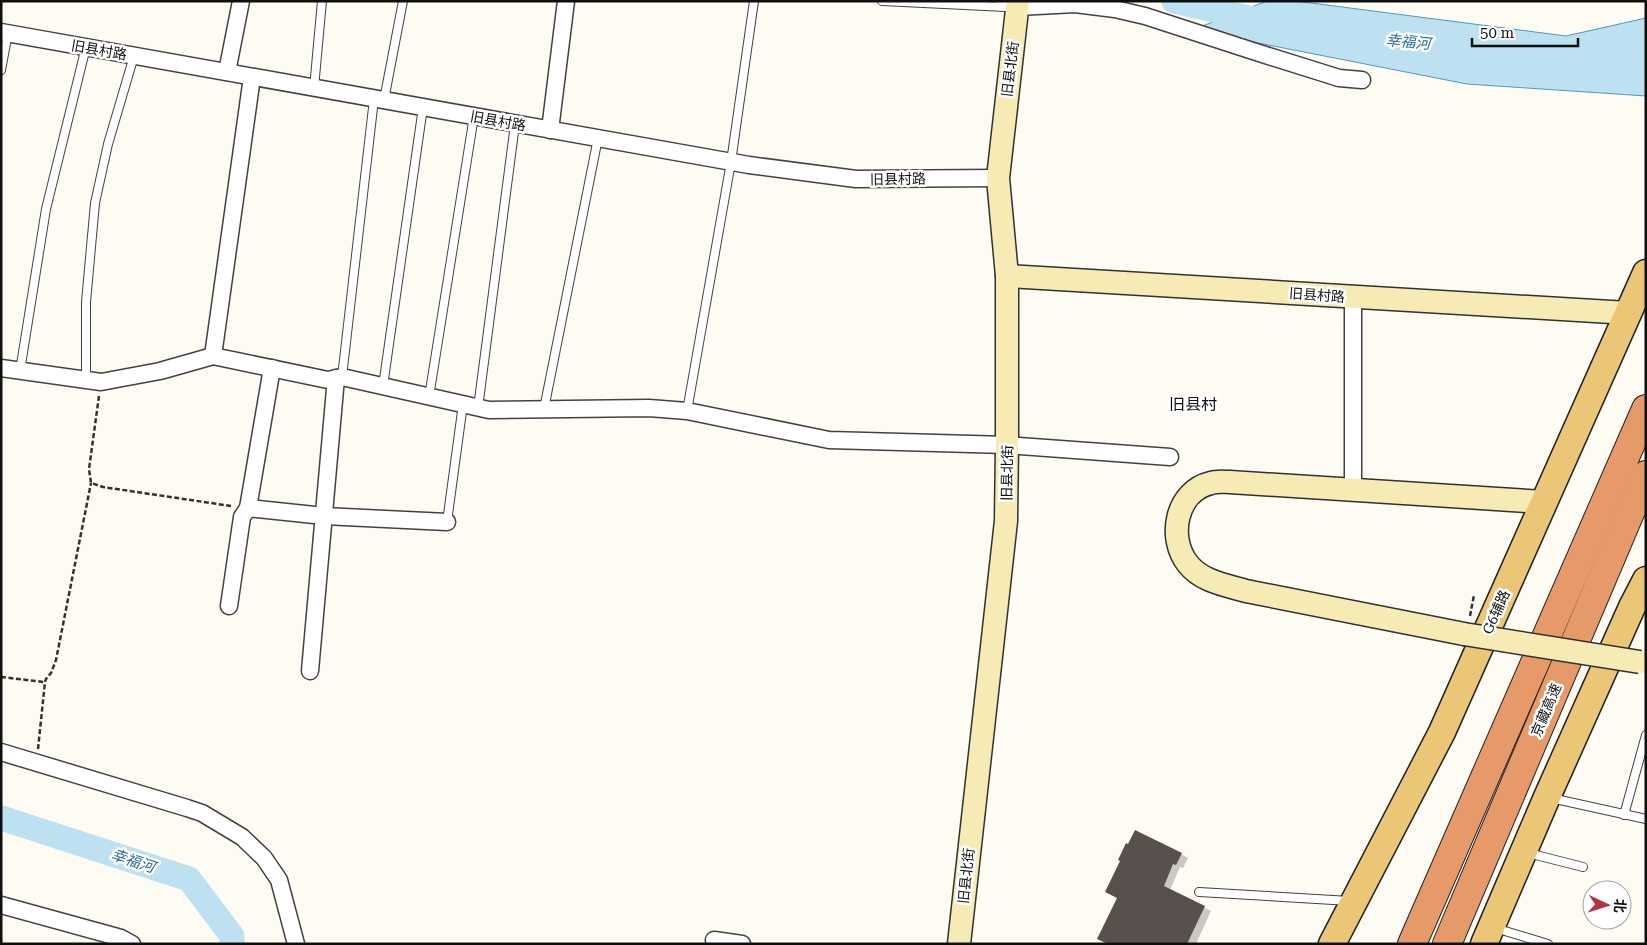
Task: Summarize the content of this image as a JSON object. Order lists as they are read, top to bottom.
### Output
{
  "streets": {
    "highway": ["京藏高速"],
    "main road": ["G6辅路"],
    "street": ["旧县村路", "旧县北街"]
  },
  "crossings": [
    ["旧县村路", "旧县北街"],
    ["旧县村路", "G6辅路"]
  ],
  "districts": ["旧县村"],
  "water": ["幸福河"],
  "scale_bar": "50 m",
  "north": "right"
}
